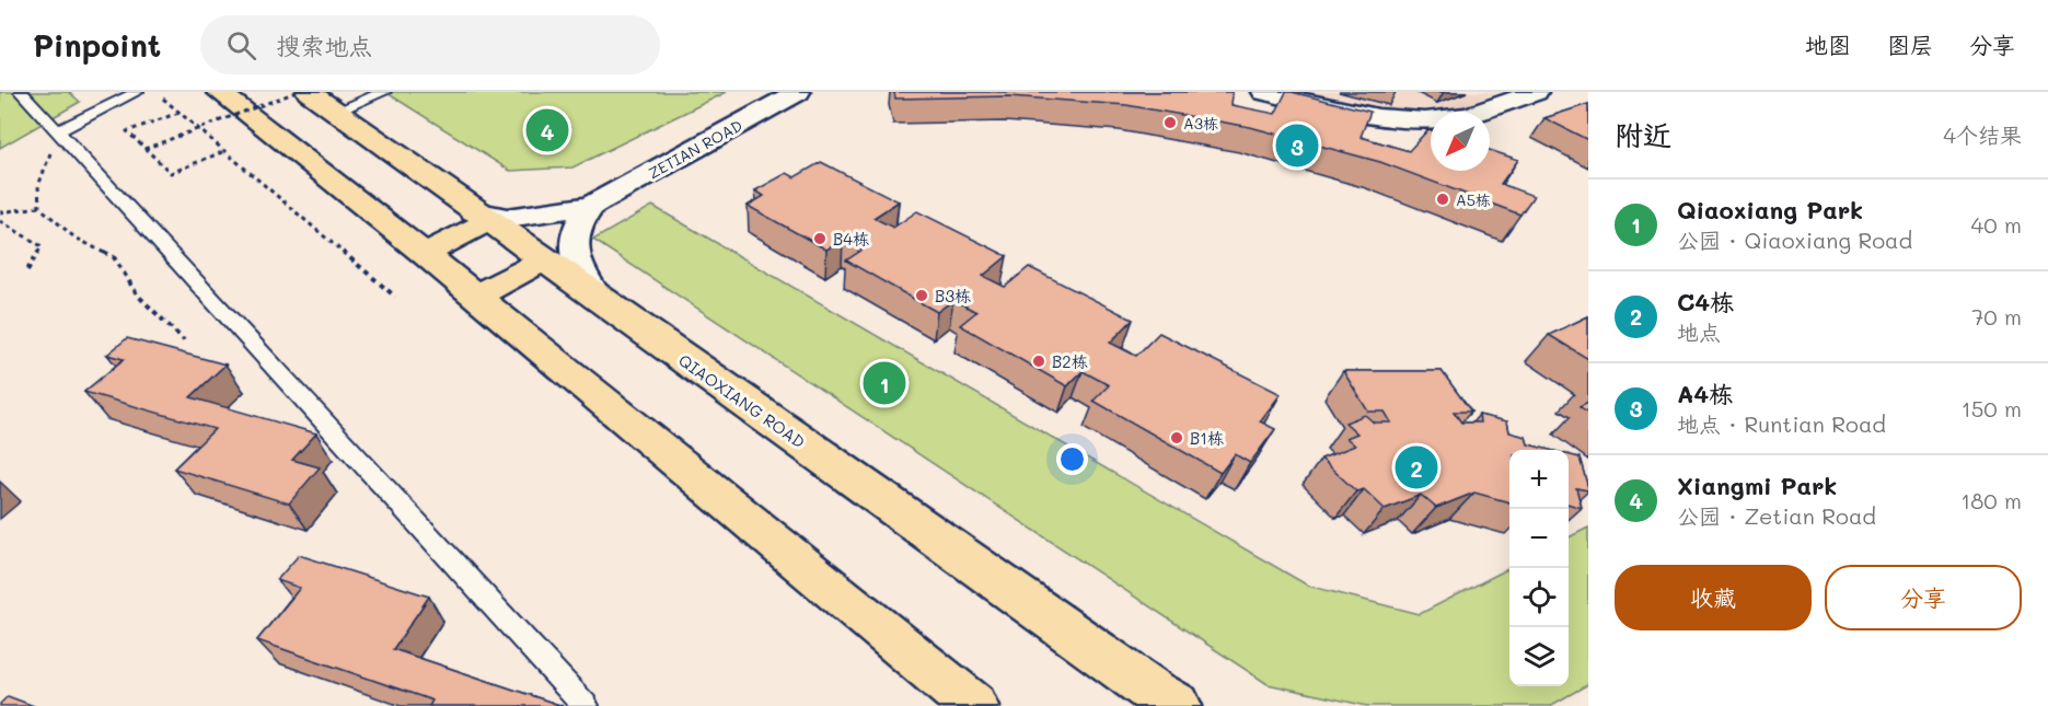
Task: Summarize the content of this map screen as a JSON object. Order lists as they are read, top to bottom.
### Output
{
  "streets": {
    "main road": ["QIAOXIANG ROAD"],
    "street": ["ZETIAN ROAD"]
  },
  "crossings": [
    ["ZETIAN ROAD", "QIAOXIANG ROAD"]
  ],
  "places": [
    "A3栋",
    "A5栋",
    "B4栋",
    "B3栋",
    "B2栋",
    "B1栋"
  ],
  "north": "bottom left",
  "page": {
    "header": "Pinpoint",
    "search": "搜索地点",
    "nav": ["地图", "图层", "分享"],
    "heading": ["附近", "4个结果"],
    "pins": [
      "4",
      "3",
      "1",
      "2"
    ],
    "list": [
      {
        "mark": "1",
        "name": "Qiaoxiang Park",
        "note": "公园 · Qiaoxiang Road",
        "value": "40 m"
      },
      {
        "mark": "2",
        "name": "C4栋",
        "note": "地点",
        "value": "70 m"
      },
      {
        "mark": "3",
        "name": "A4栋",
        "note": "地点 · Runtian Road",
        "value": "150 m"
      },
      {
        "mark": "4",
        "name": "Xiangmi Park",
        "note": "公园 · Zetian Road",
        "value": "180 m"
      }
    ],
    "map_buttons": ["+", "−"],
    "buttons": ["收藏", "分享"]
  }
}
